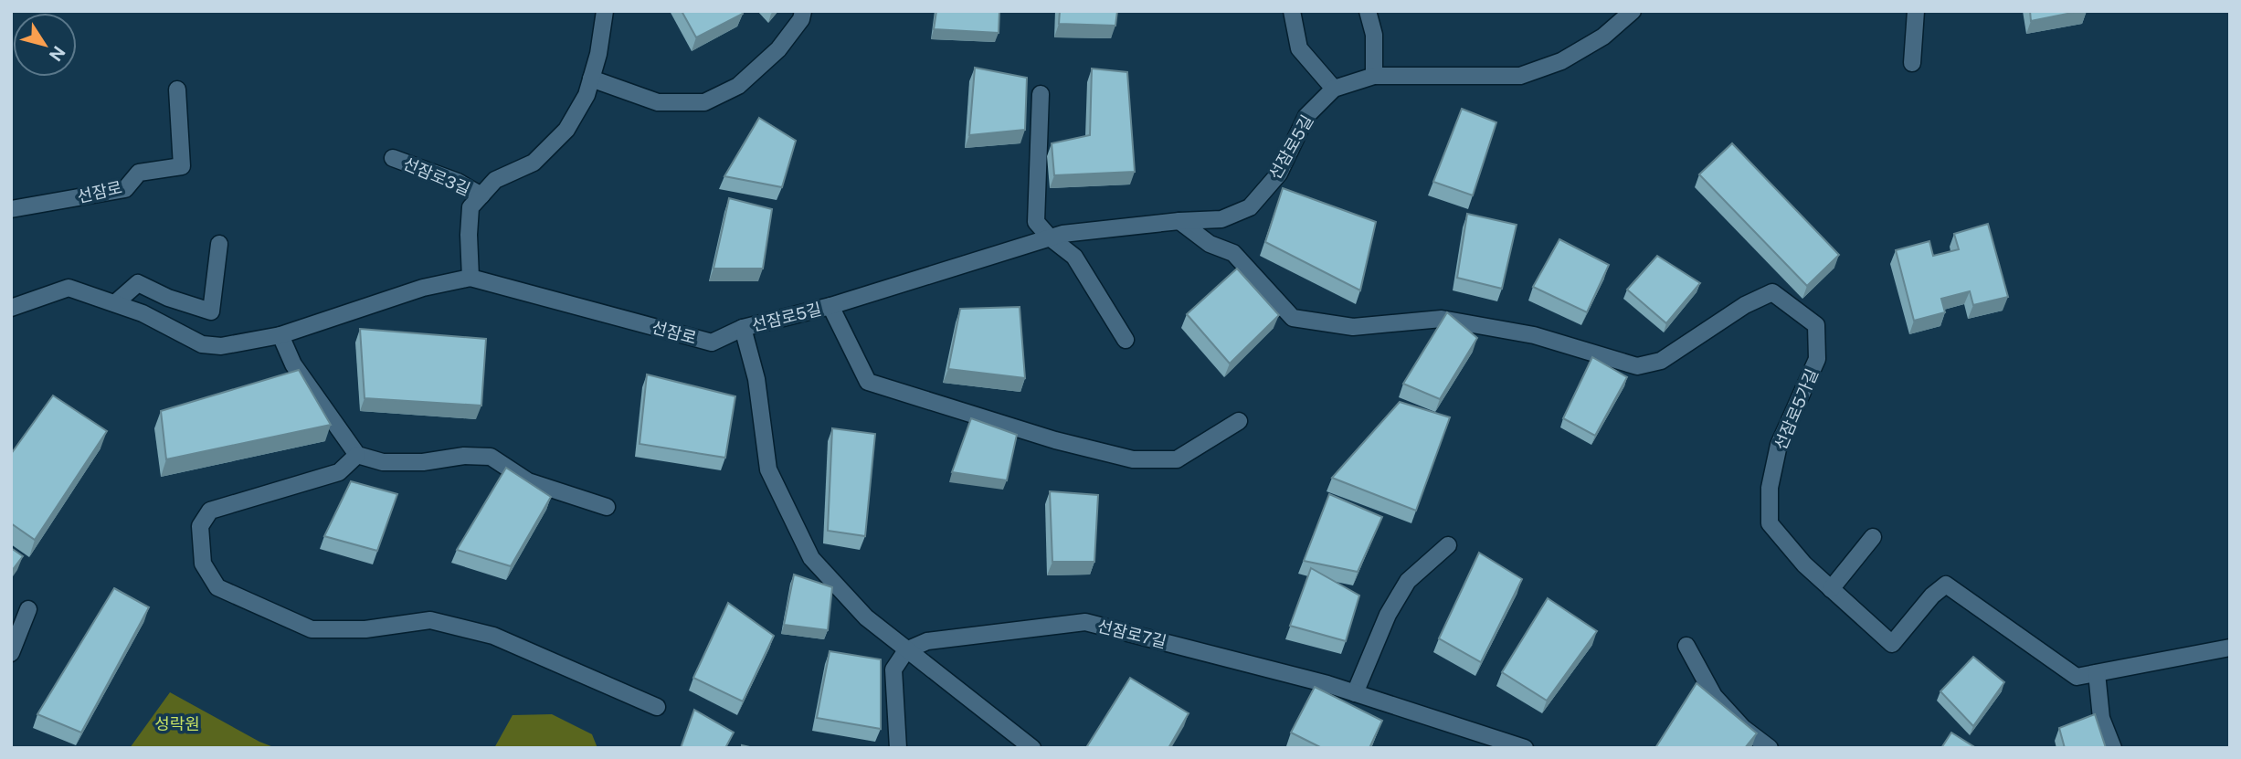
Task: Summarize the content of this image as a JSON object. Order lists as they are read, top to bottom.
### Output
{
  "streets": {
    "street": [
      "선잠로5길",
      "선잠로3길",
      "선잠로",
      "선잠로5가길",
      "선잠로7길"
    ]
  },
  "crossings": [
    ["선잠로5길", "선잠로"],
    ["선잠로5길", "선잠로5가길"],
    ["선잠로3길", "선잠로"]
  ],
  "parks": ["성락원"],
  "north": "bottom right"
}
